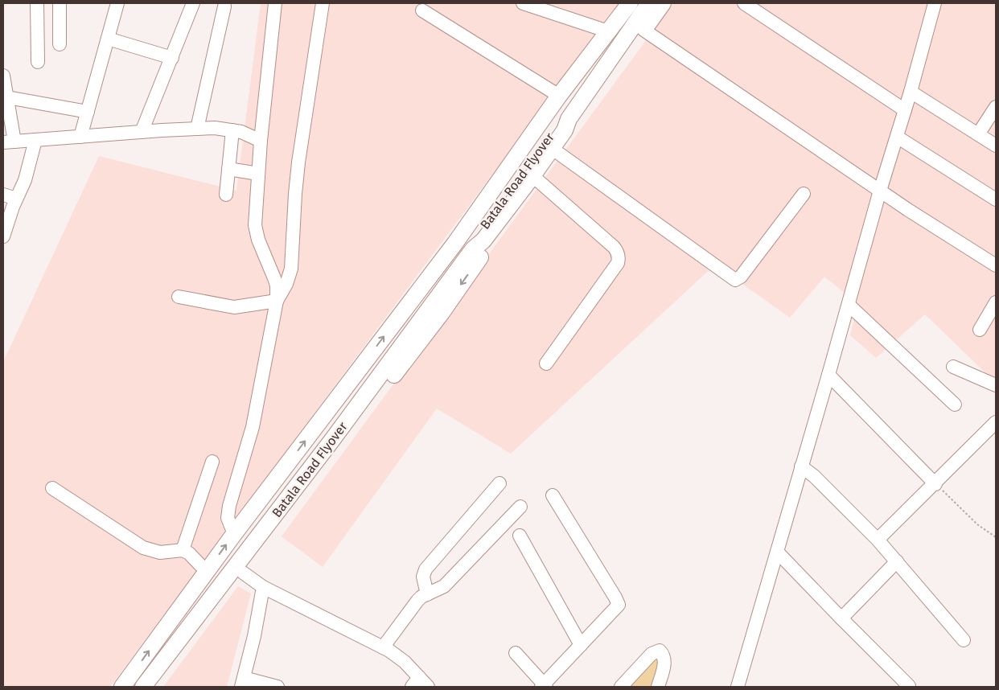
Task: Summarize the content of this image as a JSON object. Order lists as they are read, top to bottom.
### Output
{
  "streets": {
    "main road": ["Batala Road Flyover"]
  }
}
